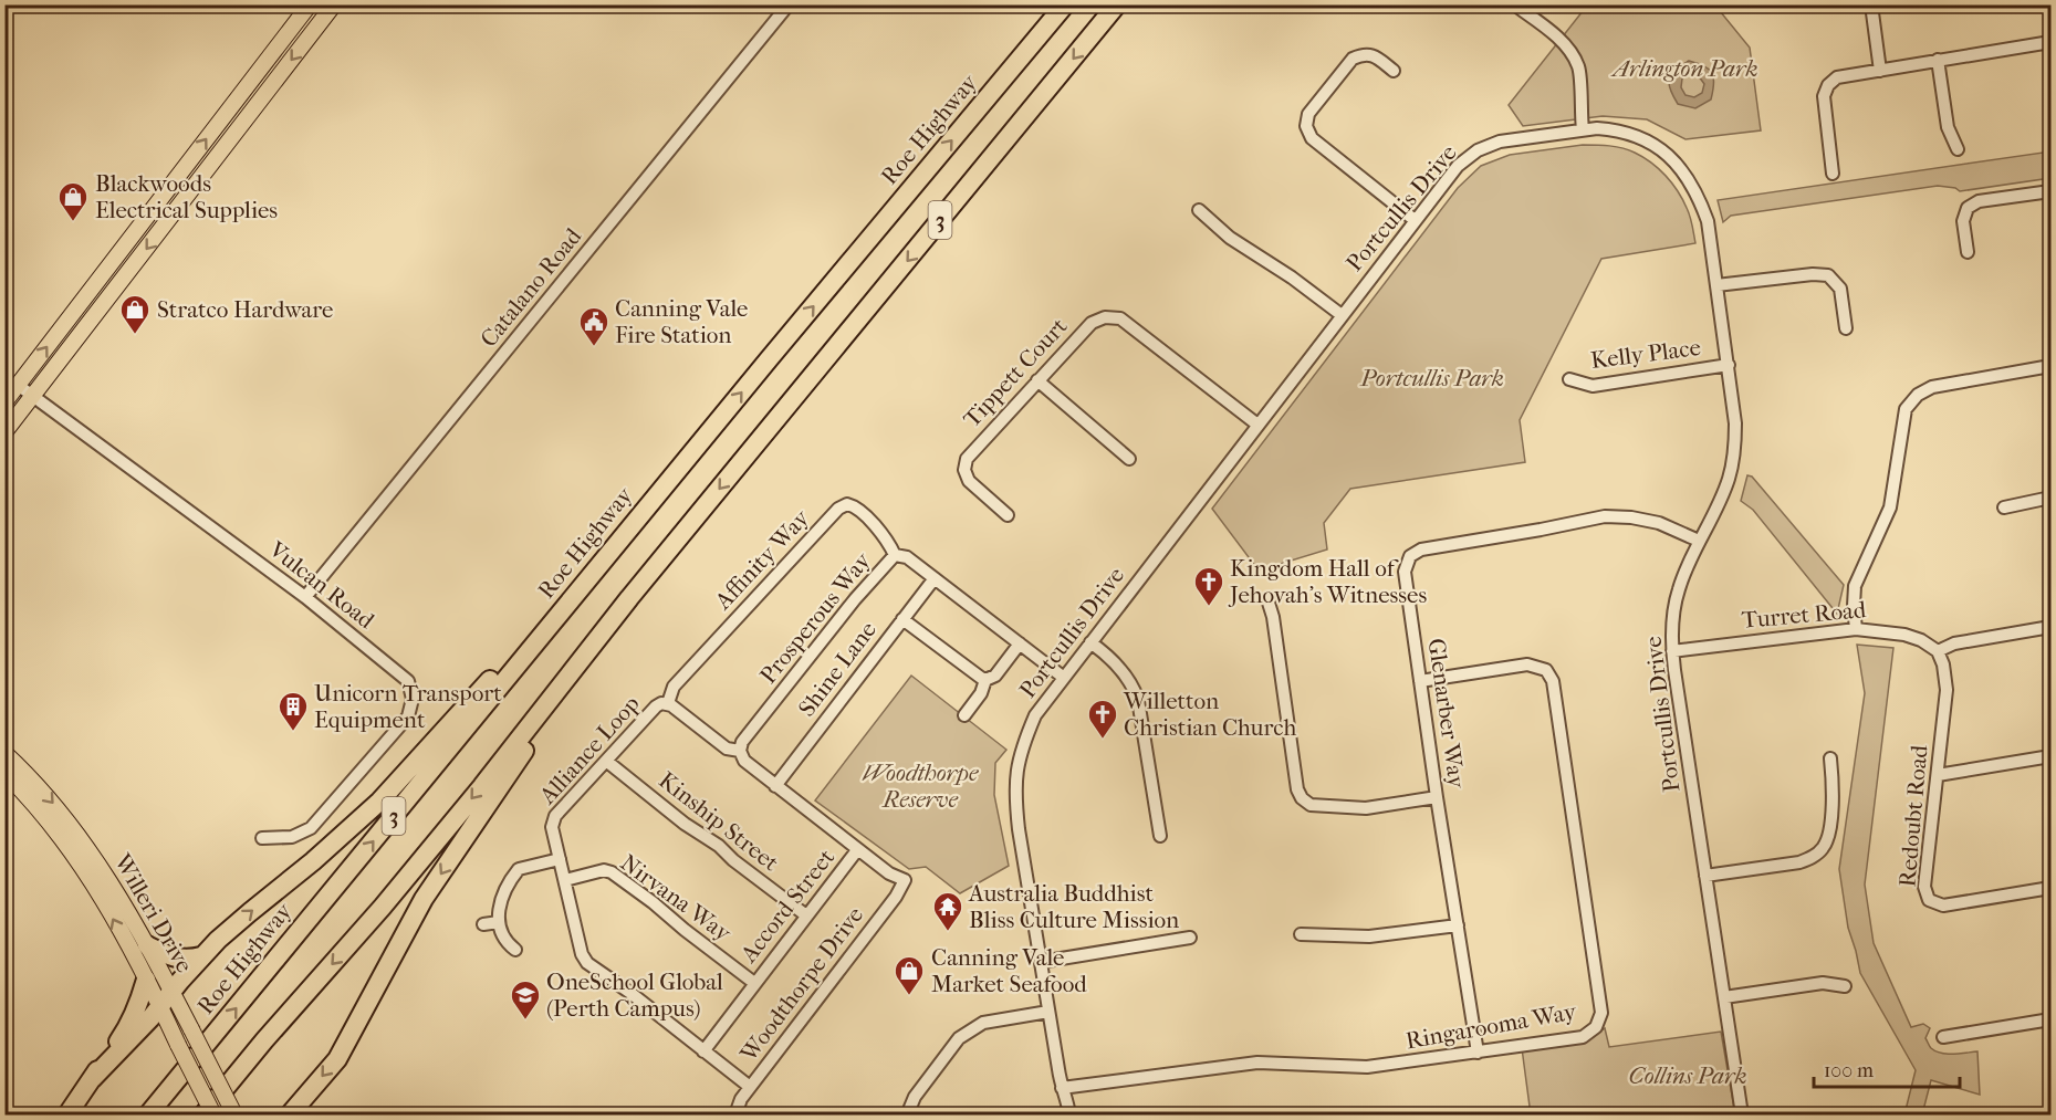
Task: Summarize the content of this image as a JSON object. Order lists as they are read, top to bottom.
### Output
{
  "streets": {
    "highway": ["Roe Highway", "3"],
    "main road": ["Willeri Drive"],
    "street": [
      "Portcullis Drive",
      "Catalano Road",
      "Kelly Place",
      "Tippett Court",
      "Affinity Way",
      "Vulcan Road",
      "Turret Road",
      "Prosperous Way",
      "Shine Lane",
      "Glenarber Way",
      "Alliance Loop",
      "Redoubt Road",
      "Kinship Street",
      "Nirvana Way",
      "Accord Street",
      "Woodthorpe Drive",
      "Ringarooma Way"
    ]
  },
  "crossings": [
    ["Portcullis Drive", "Kelly Place"],
    ["Portcullis Drive", "Tippett Court"],
    ["Portcullis Drive", "Turret Road"],
    ["Portcullis Drive", "Prosperous Way"],
    ["Portcullis Drive", "Glenarber Way"],
    ["Portcullis Drive", "Ringarooma Way"],
    ["Catalano Road", "Vulcan Road"],
    ["Affinity Way", "Prosperous Way"],
    ["Affinity Way", "Alliance Loop"],
    ["Turret Road", "Redoubt Road"],
    ["Prosperous Way", "Shine Lane"],
    ["Prosperous Way", "Alliance Loop"],
    ["Shine Lane", "Alliance Loop"],
    ["Glenarber Way", "Ringarooma Way"],
    ["Alliance Loop", "Kinship Street"],
    ["Alliance Loop", "Nirvana Way"],
    ["Alliance Loop", "Accord Street"],
    ["Alliance Loop", "Woodthorpe Drive"],
    ["Kinship Street", "Accord Street"],
    ["Nirvana Way", "Accord Street"]
  ],
  "parks": [
    "Arlington Park",
    "Portcullis Park",
    "Woodthorpe Reserve",
    "Collins Park"
  ],
  "places": {
    "shop": ["Blackwoods Electrical Supplies", "Stratco Hardware", "Canning Vale Market Seafood"],
    "public building": ["Canning Vale Fire Station"],
    "church": ["Kingdom Hall of Jehovah's Witnesses", "Willetton Christian Church"],
    "building": ["Unicorn Transport Equipment"],
    "temple": ["Australia Buddhist Bliss Culture Mission"],
    "school or university": ["OneSchool Global (Perth Campus)"]
  },
  "scale_bar": "100 m"
}
